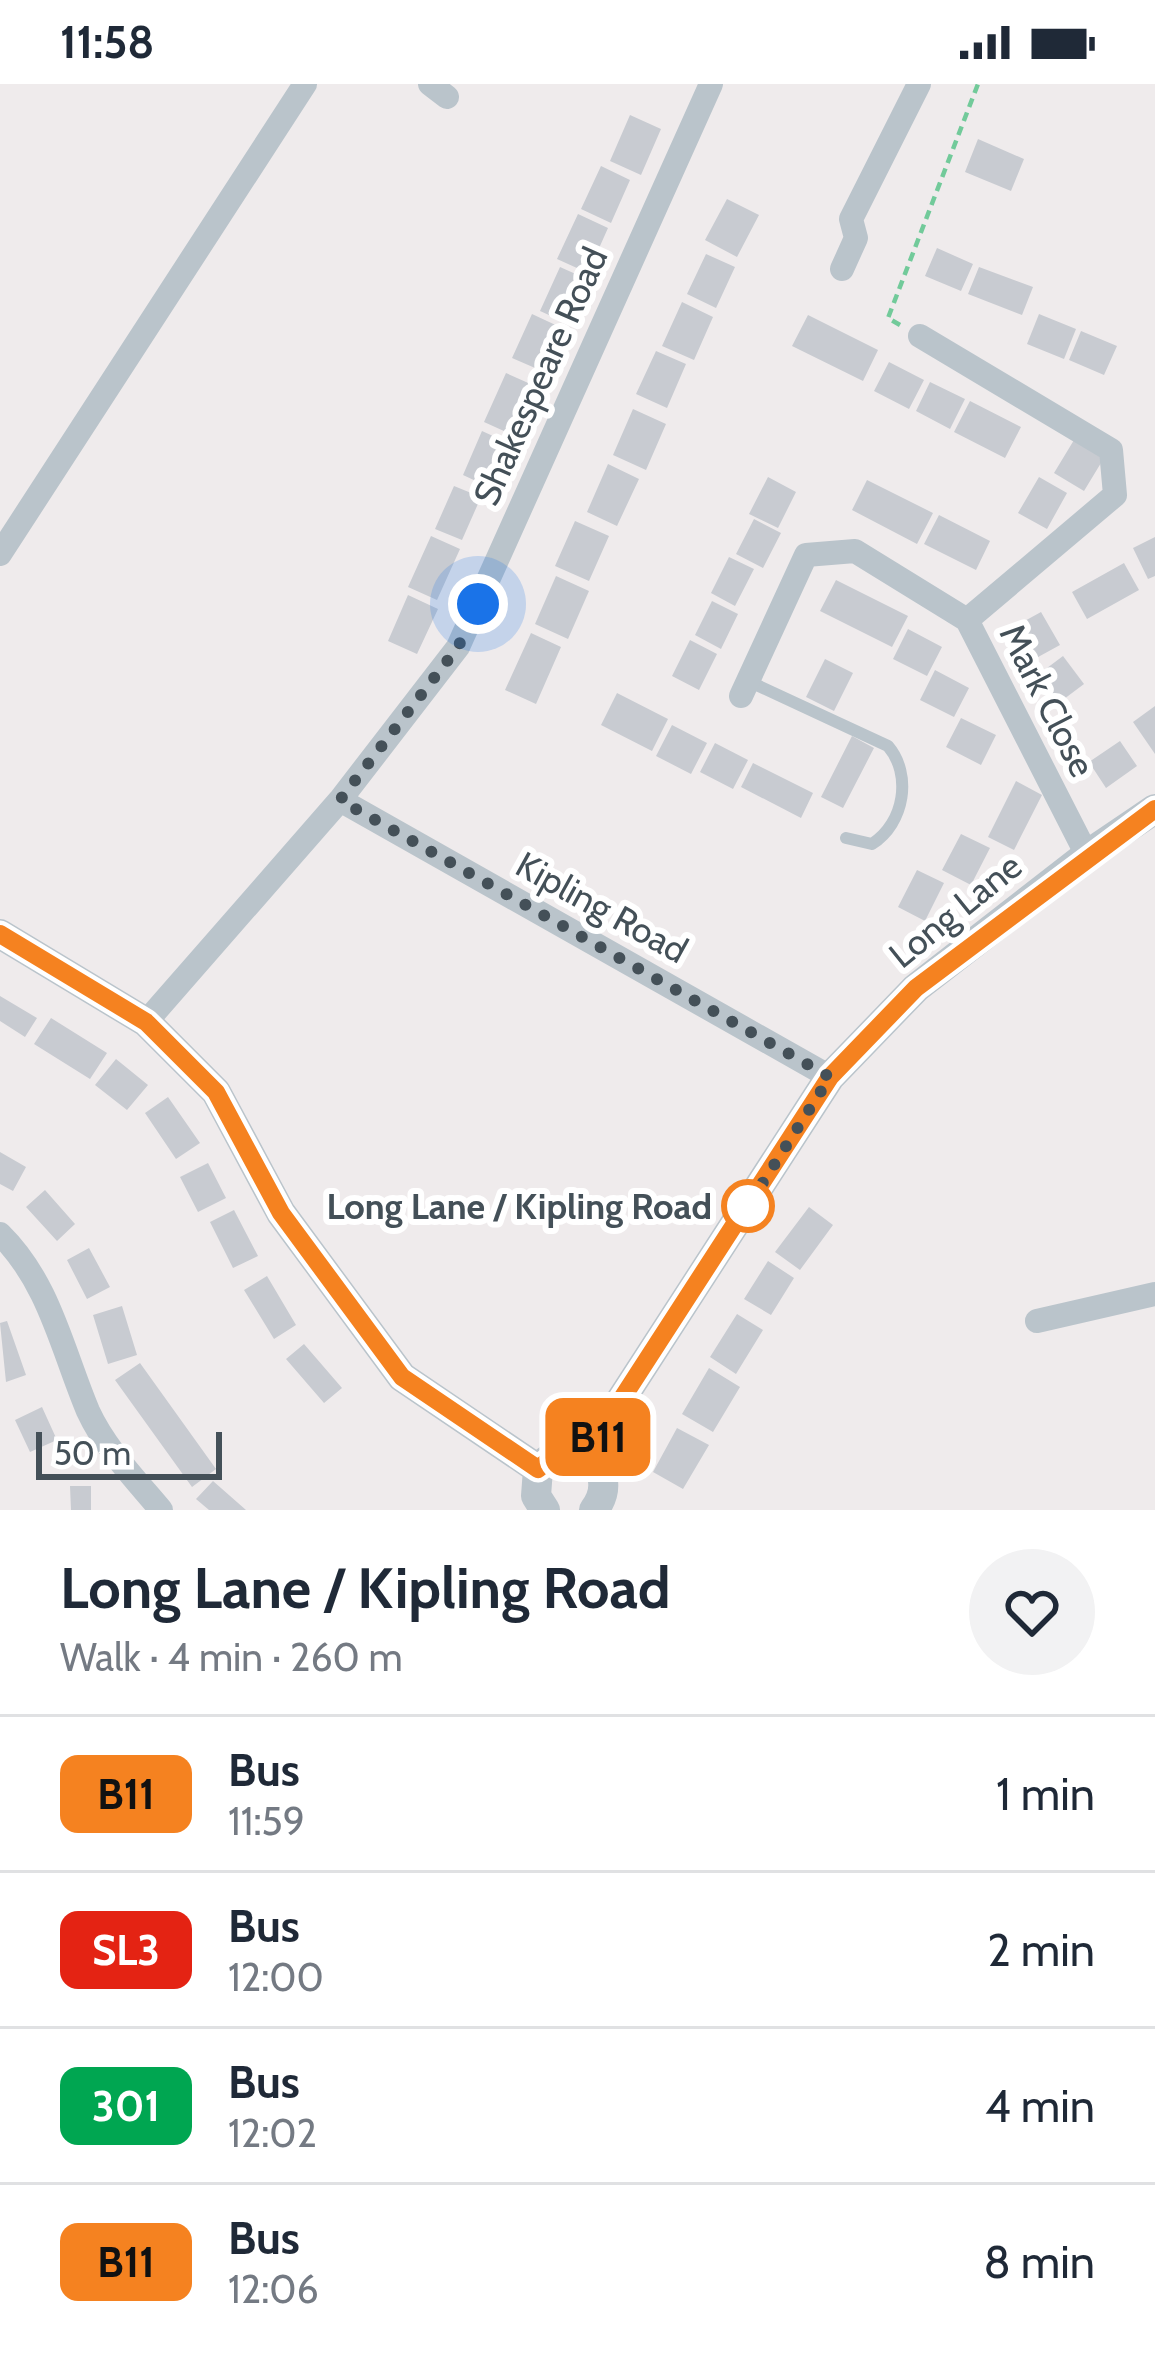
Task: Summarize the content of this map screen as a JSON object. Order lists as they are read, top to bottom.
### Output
{
  "streets": {
    "street": [
      "Shakespeare Road",
      "Mark Close",
      "Kipling Road",
      "Long Lane"
    ]
  },
  "crossings": [
    ["Shakespeare Road", "Kipling Road"],
    ["Mark Close", "Long Lane"],
    ["Kipling Road", "Long Lane"]
  ],
  "places": ["Long Lane / Kipling Road"],
  "lines": ["bus line B11"],
  "scale_bar": "50 m",
  "page": {
    "status": "11:58",
    "on_map": "B11",
    "scale": "50 m",
    "heading": ["Long Lane / Kipling Road", "Walk · 4 min · 260 m"],
    "list": [
      {
        "mark": "B11",
        "name": "Bus",
        "note": "11:59",
        "value": "1 min"
      },
      {
        "mark": "SL3",
        "name": "Bus",
        "note": "12:00",
        "value": "2 min"
      },
      {
        "mark": "301",
        "name": "Bus",
        "note": "12:02",
        "value": "4 min"
      },
      {
        "mark": "B11",
        "name": "Bus",
        "note": "12:06",
        "value": "8 min"
      }
    ]
  }
}
